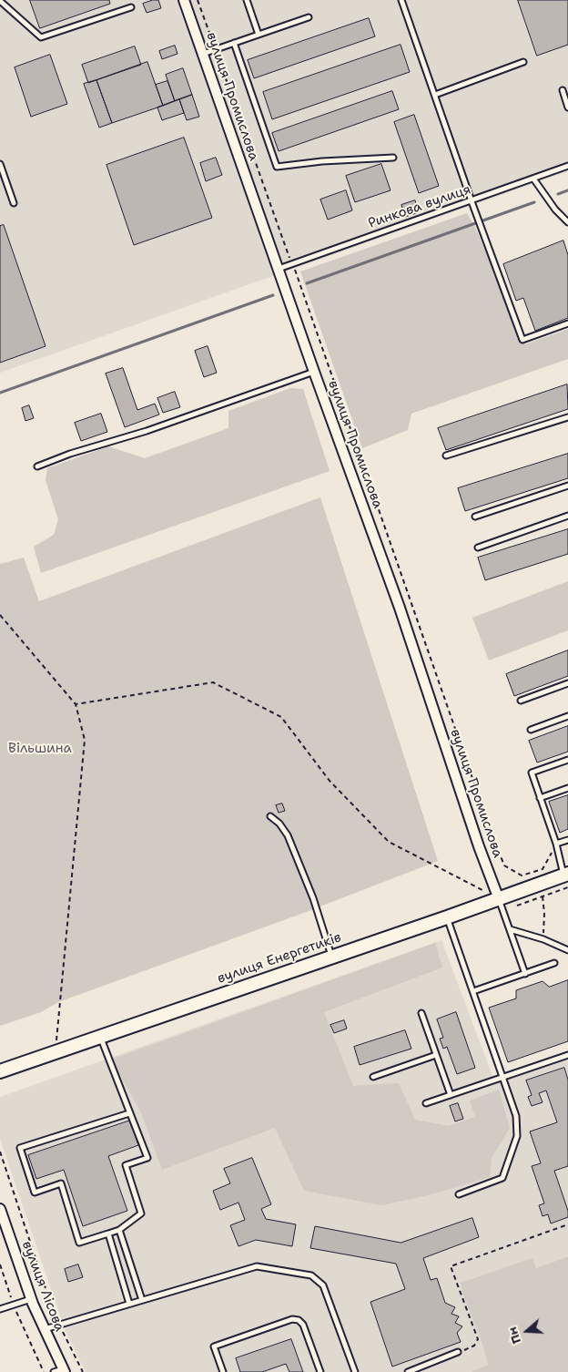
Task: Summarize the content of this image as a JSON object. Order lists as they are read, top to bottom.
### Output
{
  "streets": {
    "main road": ["вулиця Енергетиків"],
    "street": ["вулиця Промислова", "вулиця Лісова"],
    "lane": ["Ринкова вулиця"]
  },
  "crossings": [
    ["вулиця Промислова", "Ринкова вулиця"],
    ["вулиця Промислова", "вулиця Енергетиків"]
  ],
  "parks": ["Вільшина"],
  "north": "left"
}
